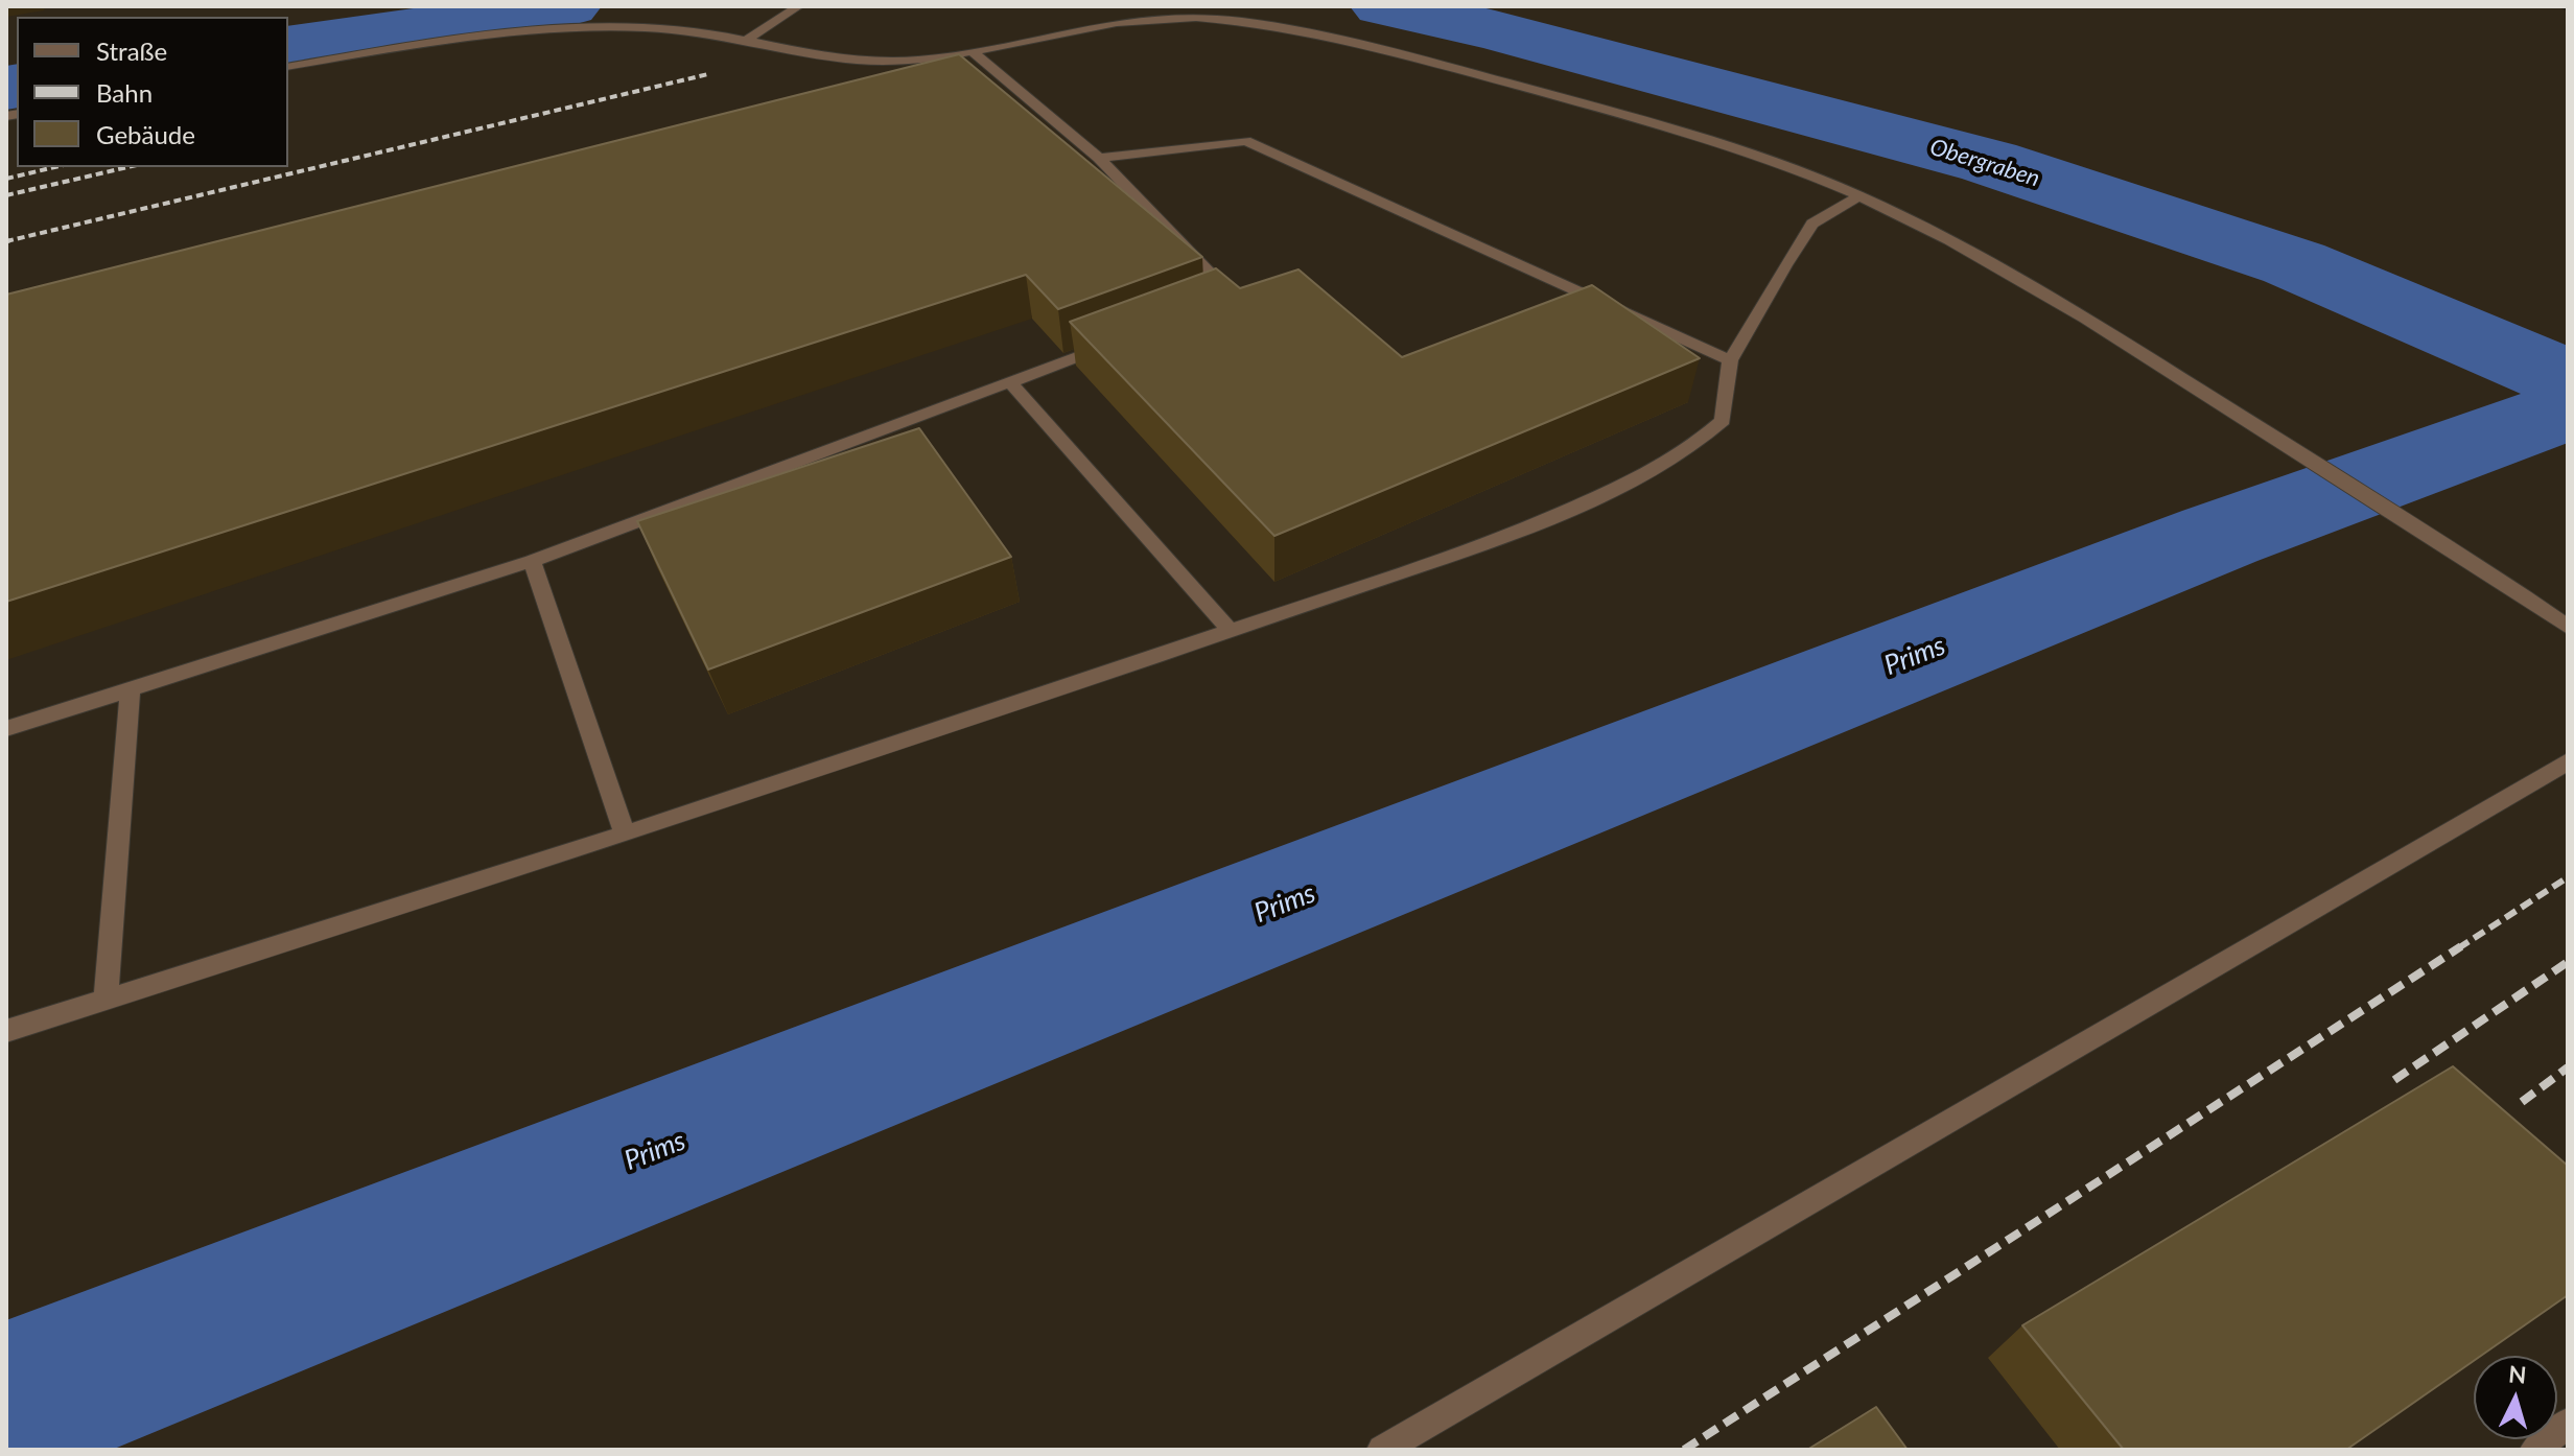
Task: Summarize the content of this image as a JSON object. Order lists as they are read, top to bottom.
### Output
{
  "water": ["Obergraben", "Prims"],
  "legend": ["Straße", "Bahn", "Gebäude"],
  "north": "top"
}
